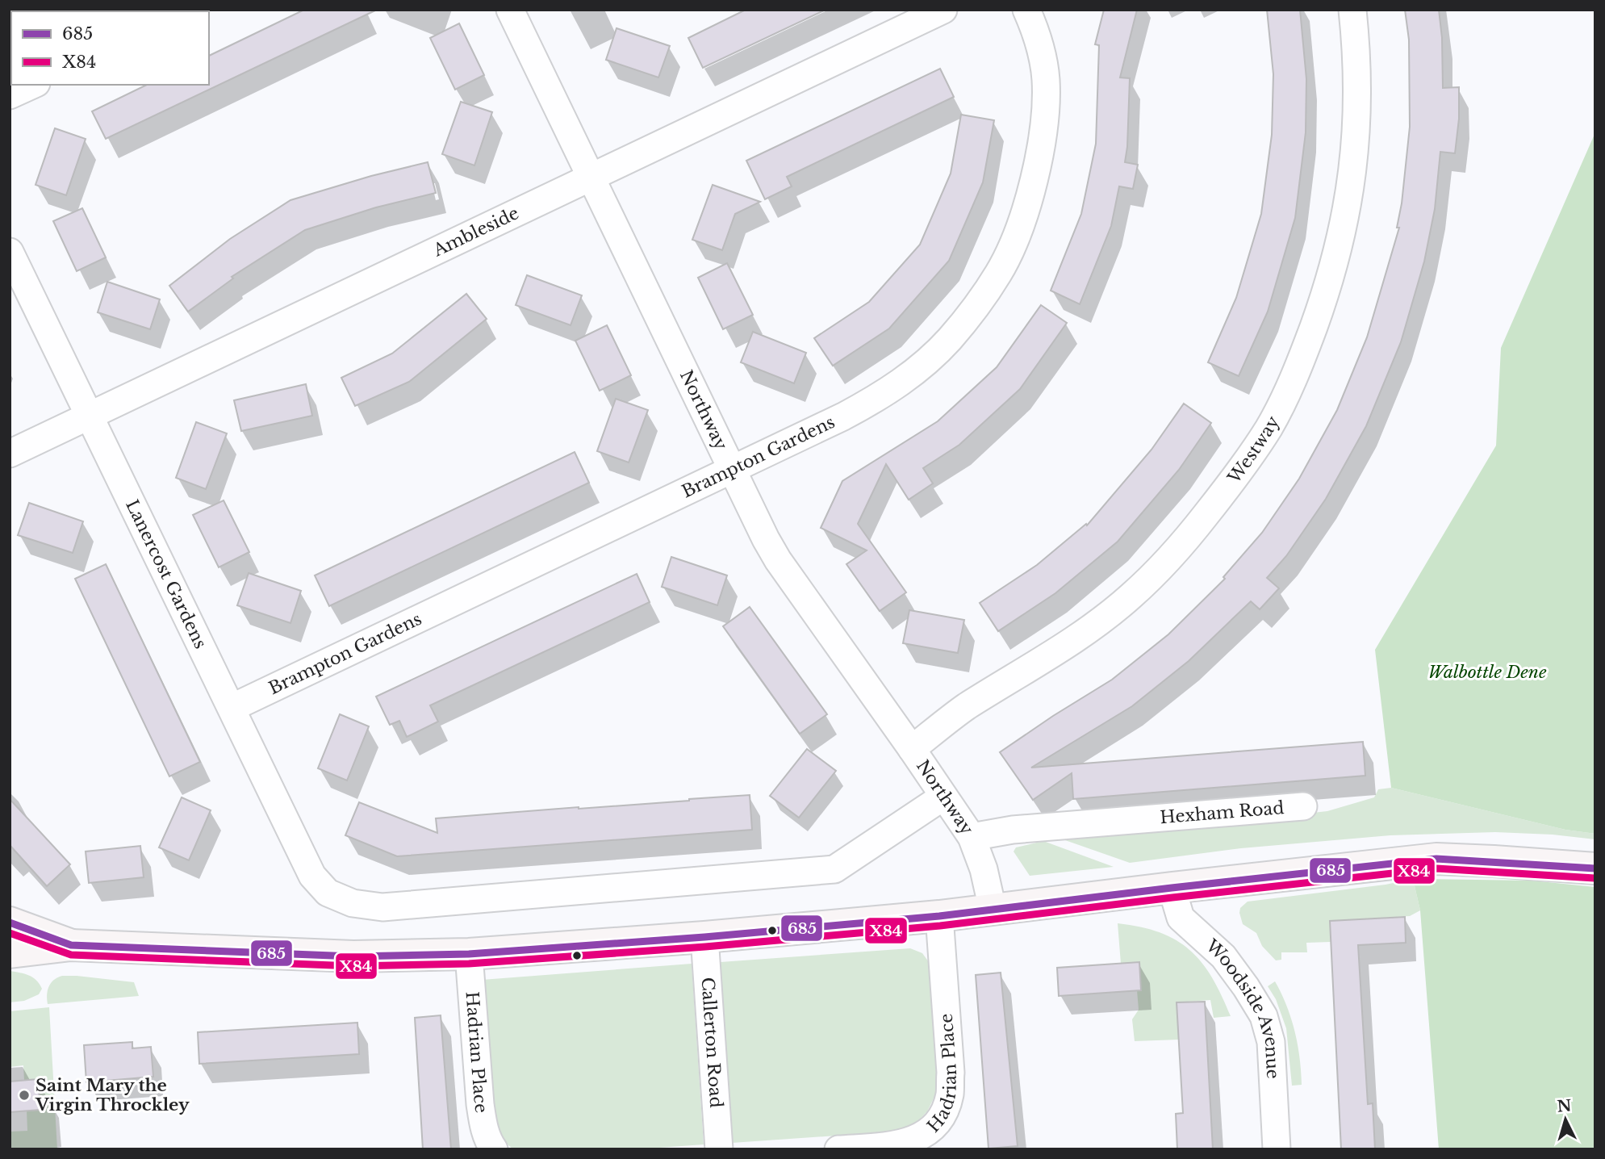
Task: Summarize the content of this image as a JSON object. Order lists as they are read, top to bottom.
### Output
{
  "streets": {
    "street": [
      "Ambleside",
      "Northway",
      "Westway",
      "Brampton Gardens",
      "Lanercost Gardens",
      "Hexham Road",
      "Woodside Avenue",
      "Callerton Road",
      "Hadrian Place"
    ]
  },
  "crossings": [
    ["Ambleside", "Northway"],
    ["Ambleside", "Lanercost Gardens"],
    ["Northway", "Westway"],
    ["Northway", "Brampton Gardens"],
    ["Northway", "Lanercost Gardens"],
    ["Northway", "Hexham Road"],
    ["Brampton Gardens", "Lanercost Gardens"]
  ],
  "parks": ["Walbottle Dene"],
  "places": ["Saint Mary the Virgin Throckley"],
  "lines": ["transit line 685", "transit line X84"],
  "legend": ["685", "X84"],
  "north": "top"
}
